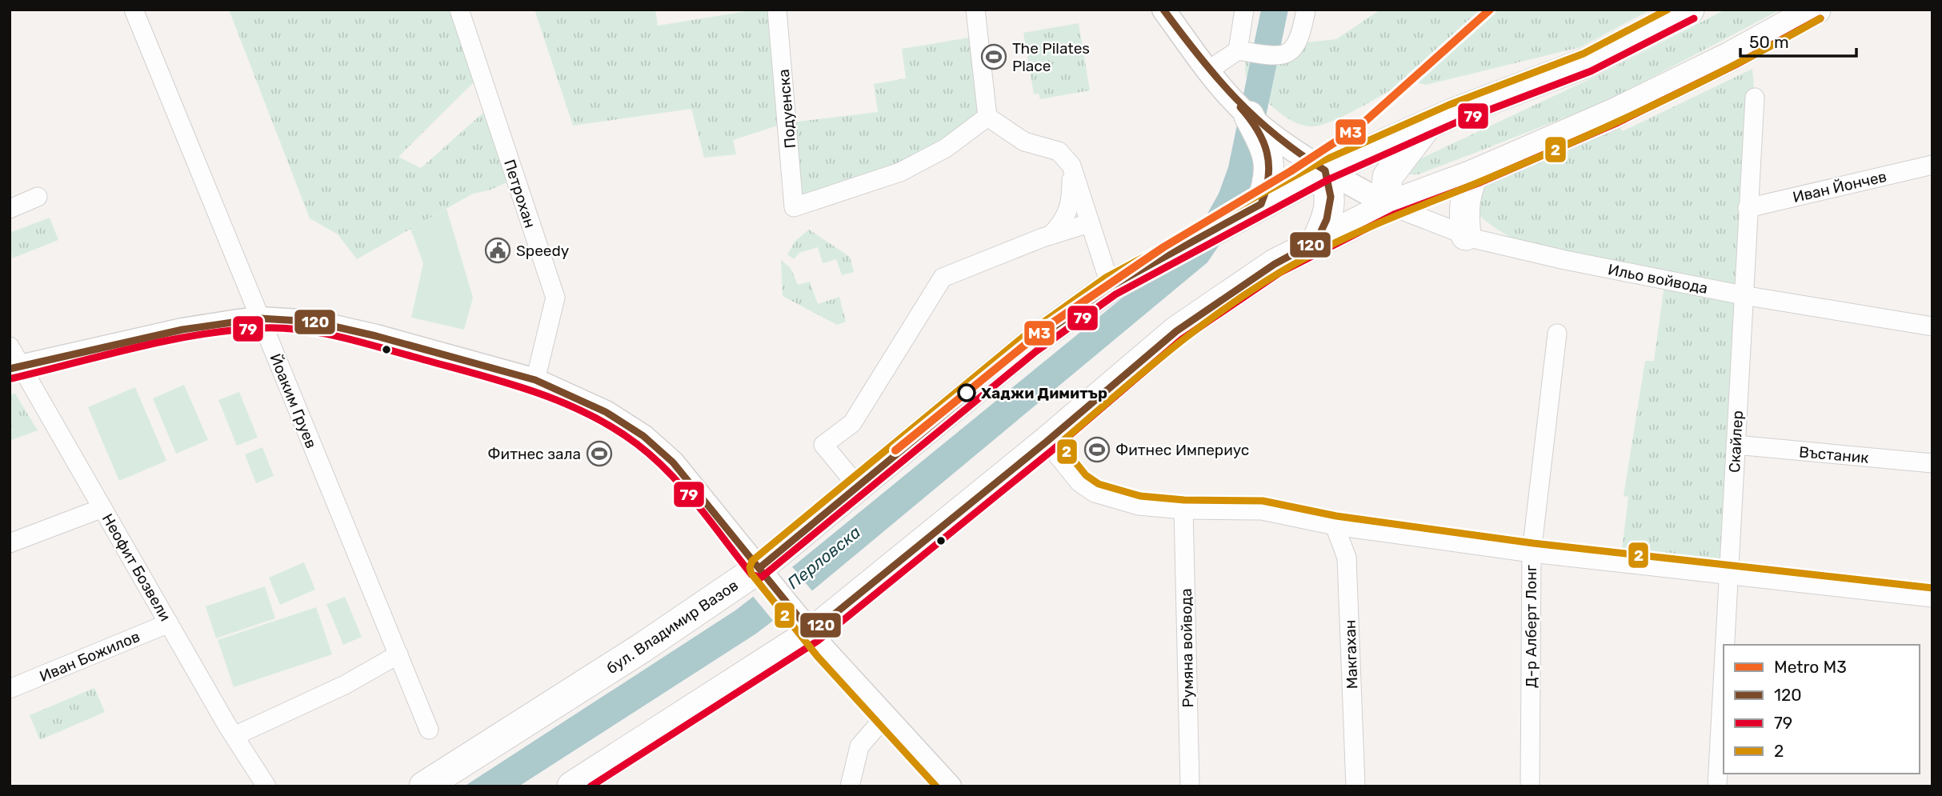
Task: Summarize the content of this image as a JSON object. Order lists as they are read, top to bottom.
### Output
{
  "streets": {
    "main road": ["бул. Владимир Вазов"],
    "street": [
      "Подуенска",
      "Иван Йончев",
      "Петрохан",
      "Ильо войвода",
      "Йоаким Груев",
      "Скайлер",
      "Въстаник",
      "Неофит Бозвели",
      "Д-р Алберт Лонг",
      "Румяна войвода",
      "Макгахан",
      "Иван Божилов"
    ]
  },
  "crossings": [
    ["Иван Йончев", "Скайлер"],
    ["Ильо войвода", "Скайлер"],
    ["Скайлер", "Въстаник"],
    ["Неофит Бозвели", "Иван Божилов"]
  ],
  "water": ["Перловска"],
  "places": {
    "sports": ["The Pilates Place", "Фитнес Империус", "Фитнес зала"],
    "public building": ["Speedy"],
    "other": ["Хаджи Димитър"]
  },
  "lines": [
    "metro line M3",
    "transit line 120",
    "transit line 2",
    "transit line 79"
  ],
  "legend": [
    "Metro M3",
    "120",
    "79",
    "2"
  ],
  "scale_bar": "50 m"
}
